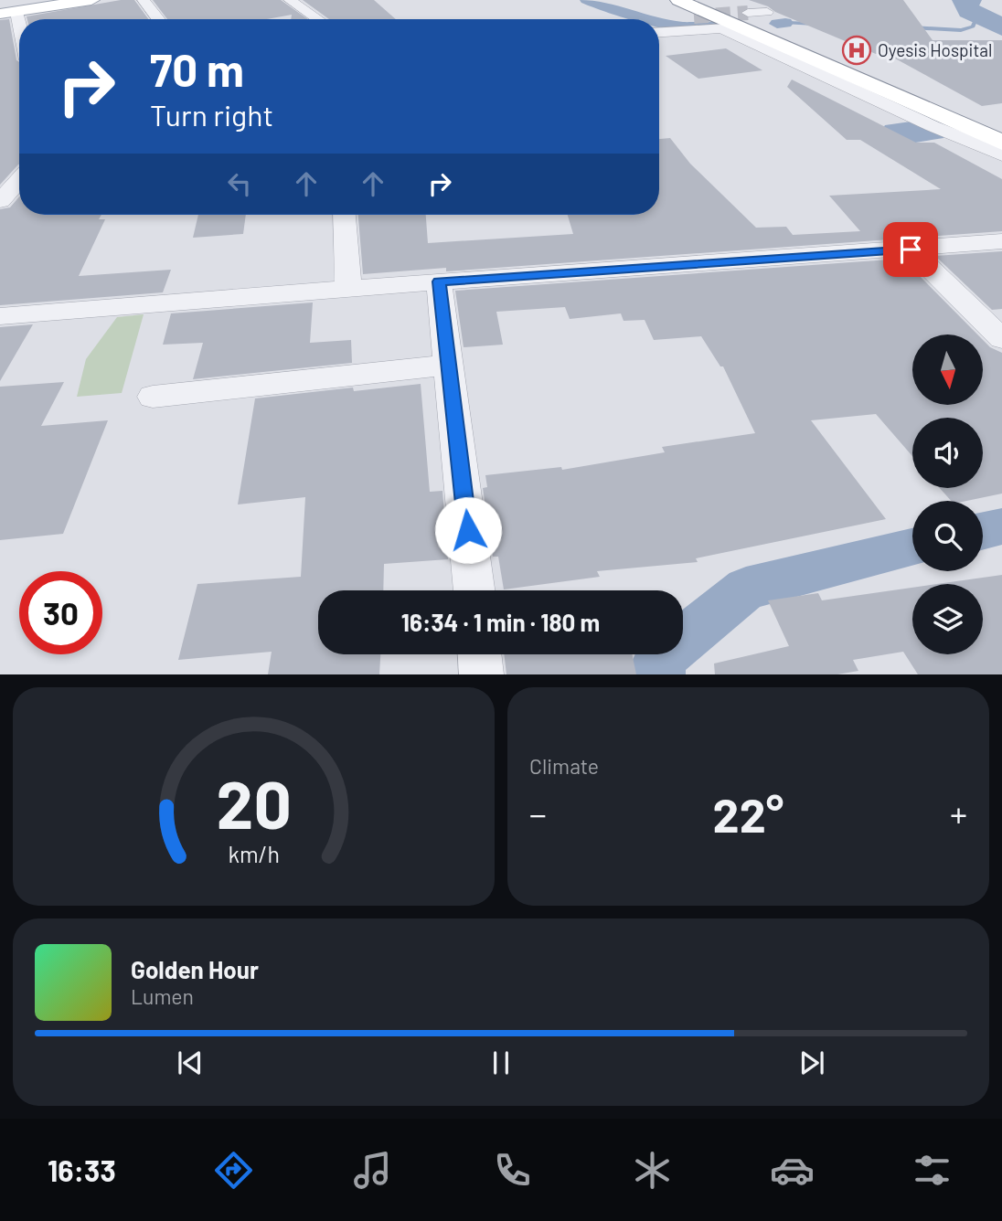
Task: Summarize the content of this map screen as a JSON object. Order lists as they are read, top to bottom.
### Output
{
  "places": {
    "hospital": ["Oyesis Hospital"]
  },
  "north": "bottom",
  "page": {
    "turn": ["70 m", "Turn right"],
    "limit": "30",
    "trip": "16:34 · 1 min · 180 m",
    "tile": "Climate",
    "heat": ["−", "22°", "+"],
    "song": ["Golden Hour", "Lumen"],
    "tabs": "16:33",
    "gauge": ["20", "km/h"]
  }
}
